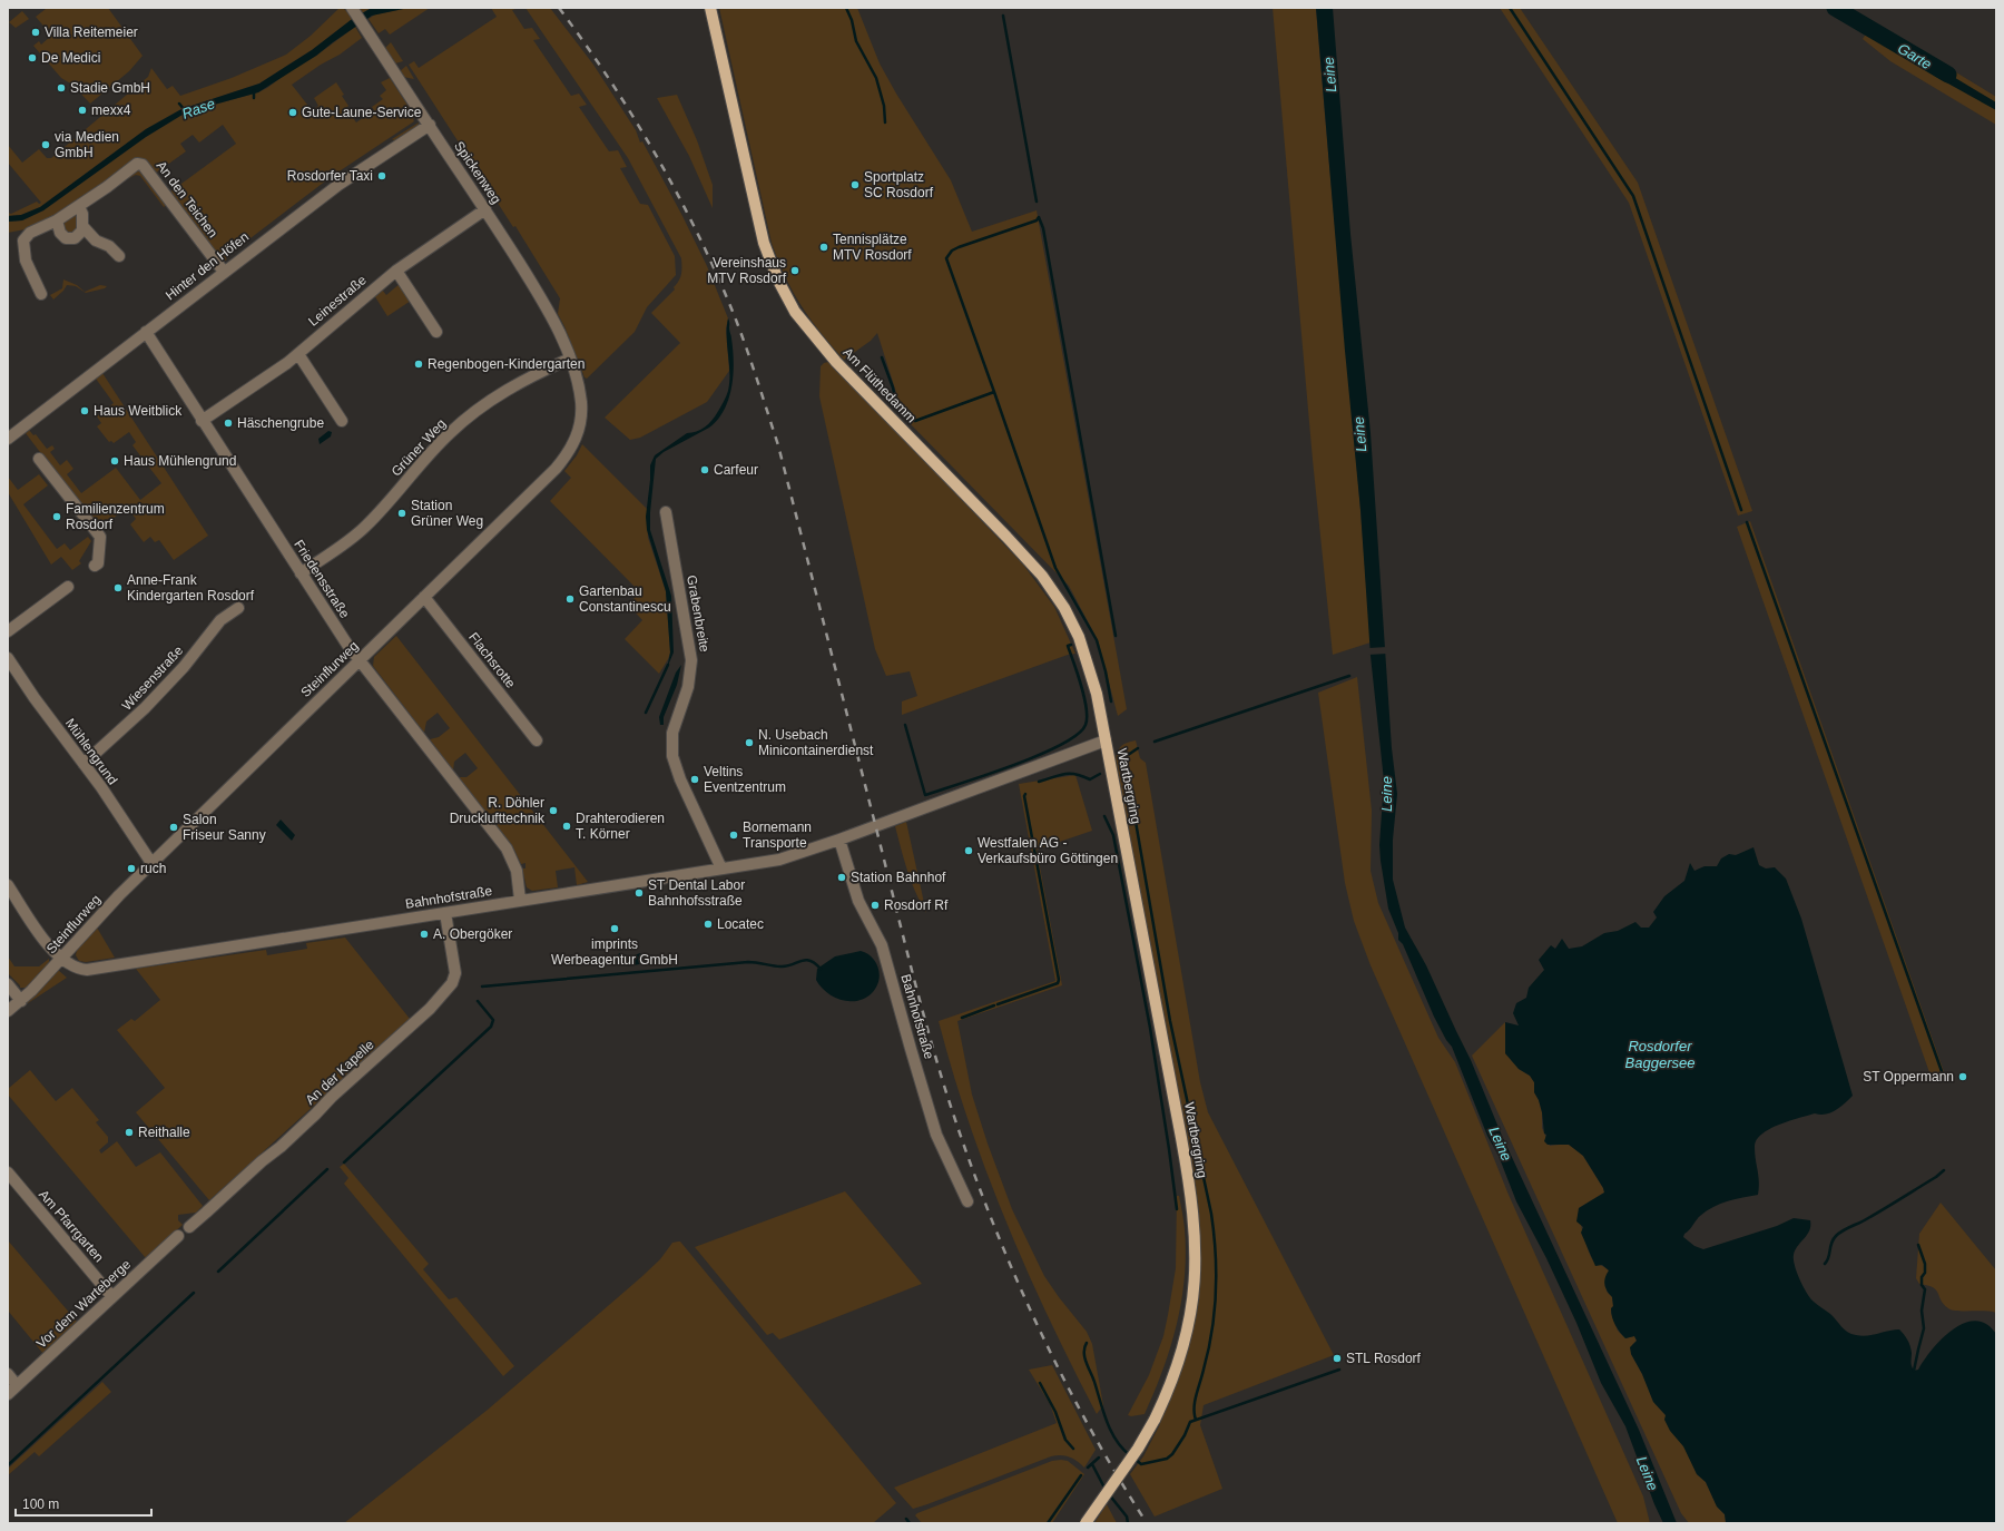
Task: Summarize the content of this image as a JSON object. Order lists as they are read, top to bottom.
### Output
{
  "streets": {
    "main road": ["Am Flüthedamm", "Wartbergring"],
    "street": [
      "Spickenweg",
      "An den Teichen",
      "Hinter den Höfen",
      "Leinestraße",
      "Grüner Weg",
      "Friedensstraße",
      "Grabenbreite",
      "Flachsrotte",
      "Steinflurweg",
      "Wiesenstraße",
      "Mühlengrund",
      "Bahnhofstraße",
      "An der Kapelle",
      "Am Pfarrgarten",
      "Vor dem Warteberge"
    ]
  },
  "crossings": [
    ["Spickenweg", "Hinter den Höfen"],
    ["Spickenweg", "Leinestraße"],
    ["Spickenweg", "Grüner Weg"],
    ["Spickenweg", "Steinflurweg"],
    ["An den Teichen", "Hinter den Höfen"],
    ["Hinter den Höfen", "Friedensstraße"],
    ["Leinestraße", "Friedensstraße"],
    ["Am Flüthedamm", "Wartbergring"],
    ["Am Flüthedamm", "Bahnhofstraße"],
    ["Grüner Weg", "Friedensstraße"],
    ["Grüner Weg", "Steinflurweg"],
    ["Friedensstraße", "Steinflurweg"],
    ["Friedensstraße", "Bahnhofstraße"],
    ["Grabenbreite", "Bahnhofstraße"],
    ["Flachsrotte", "Steinflurweg"],
    ["Steinflurweg", "Mühlengrund"],
    ["Steinflurweg", "Bahnhofstraße"],
    ["Wiesenstraße", "Mühlengrund"],
    ["Wartbergring", "Bahnhofstraße"],
    ["Bahnhofstraße", "An der Kapelle"],
    ["Am Pfarrgarten", "Vor dem Warteberge"]
  ],
  "water": [
    "Garte",
    "Leine",
    "Rase",
    "Rosdorfer Baggersee"
  ],
  "places": [
    "Villa Reitemeier",
    "De Medici",
    "Stadie GmbH",
    "mexx4",
    "Gute-Laune-Service",
    "via Medien GmbH",
    "Rosdorfer Taxi",
    "Sportplatz SC Rosdorf",
    "Tennisplätze MTV Rosdorf",
    "Vereinshaus MTV Rosdorf",
    "Regenbogen-Kindergarten",
    "Haus Weitblick",
    "Häschengrube",
    "Haus Mühlengrund",
    "Carfeur",
    "Station Grüner Weg",
    "Familienzentrum Rosdorf",
    "Anne-Frank Kindergarten Rosdorf",
    "Gartenbau Constantinescu",
    "N. Usebach Minicontainerdienst",
    "Veltins Eventzentrum",
    "R. Döhler Drucklufttechnik",
    "Drahterodieren T. Körner",
    "Salon Friseur Sanny",
    "Bornemann Transporte",
    "Westfalen AG - Verkaufsbüro Göttingen",
    "ruch",
    "Station Bahnhof",
    "ST Dental Labor Bahnhofsstraße",
    "Rosdorf Rf",
    "Locatec",
    "imprints Werbeagentur GmbH",
    "A. Obergöker",
    "ST Oppermann",
    "Reithalle",
    "STL Rosdorf"
  ],
  "scale_bar": "100 m"
}
